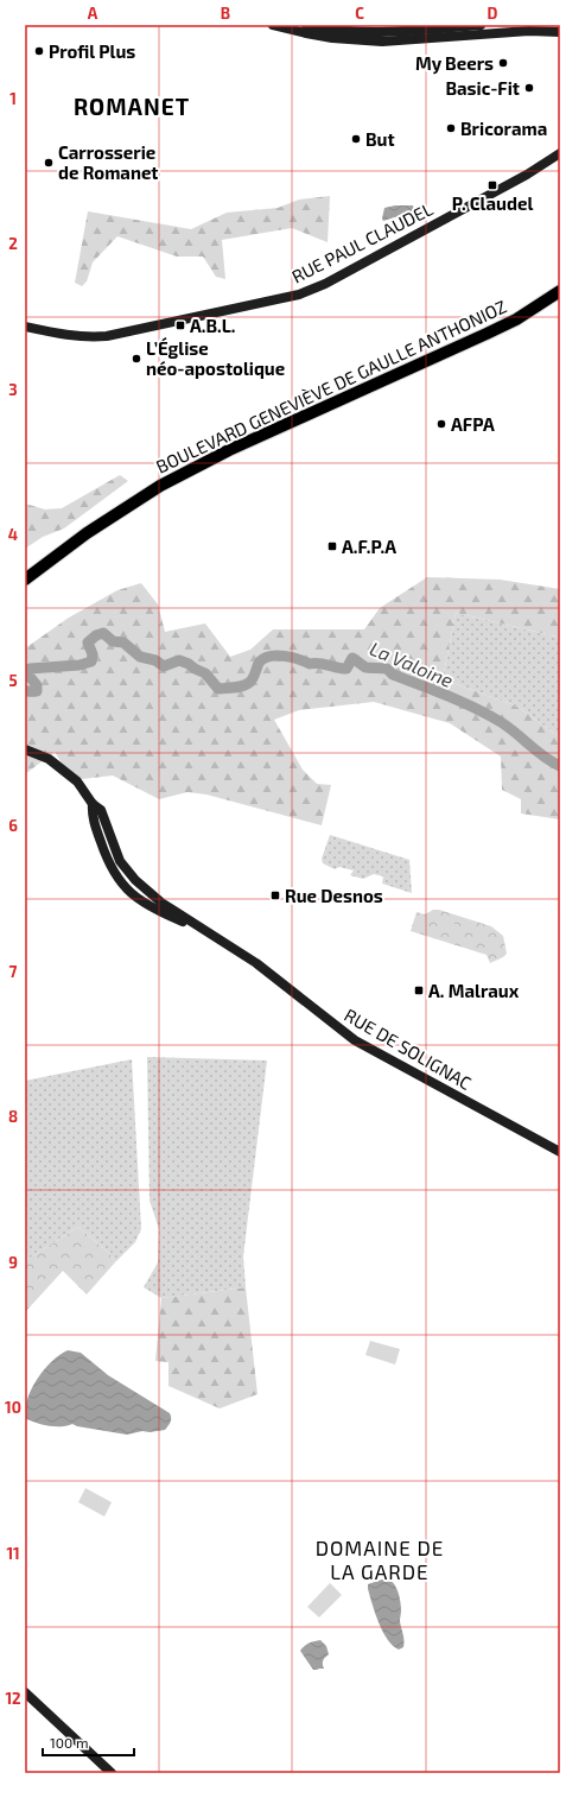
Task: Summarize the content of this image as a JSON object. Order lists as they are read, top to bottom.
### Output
{
  "streets": {
    "main road": ["BOULEVARD GENEVIÈVE DE GAULLE ANTHONIOZ"],
    "street": ["RUE PAUL CLAUDEL", "RUE DE SOLIGNAC"]
  },
  "districts": ["ROMANET", "DOMAINE DE LA GARDE"],
  "water": ["La Valoine"],
  "places": {
    "other": [
      "Profil Plus",
      "My Beers",
      "Basic-Fit",
      "Bricorama",
      "But",
      "Carrosserie de Romanet",
      "L’Église néo-apostolique",
      "AFPA"
    ],
    "transit": [
      "P. Claudel",
      "A.B.L.",
      "A.F.P.A",
      "Rue Desnos",
      "A. Malraux"
    ]
  },
  "scale_bar": "100 m",
  "grid": {
    "columns": [
      "A",
      "B",
      "C",
      "D"
    ],
    "rows": [
      "1",
      "2",
      "3",
      "4",
      "5",
      "6",
      "7",
      "8",
      "9",
      "10",
      "11",
      "12"
    ]
  }
}
